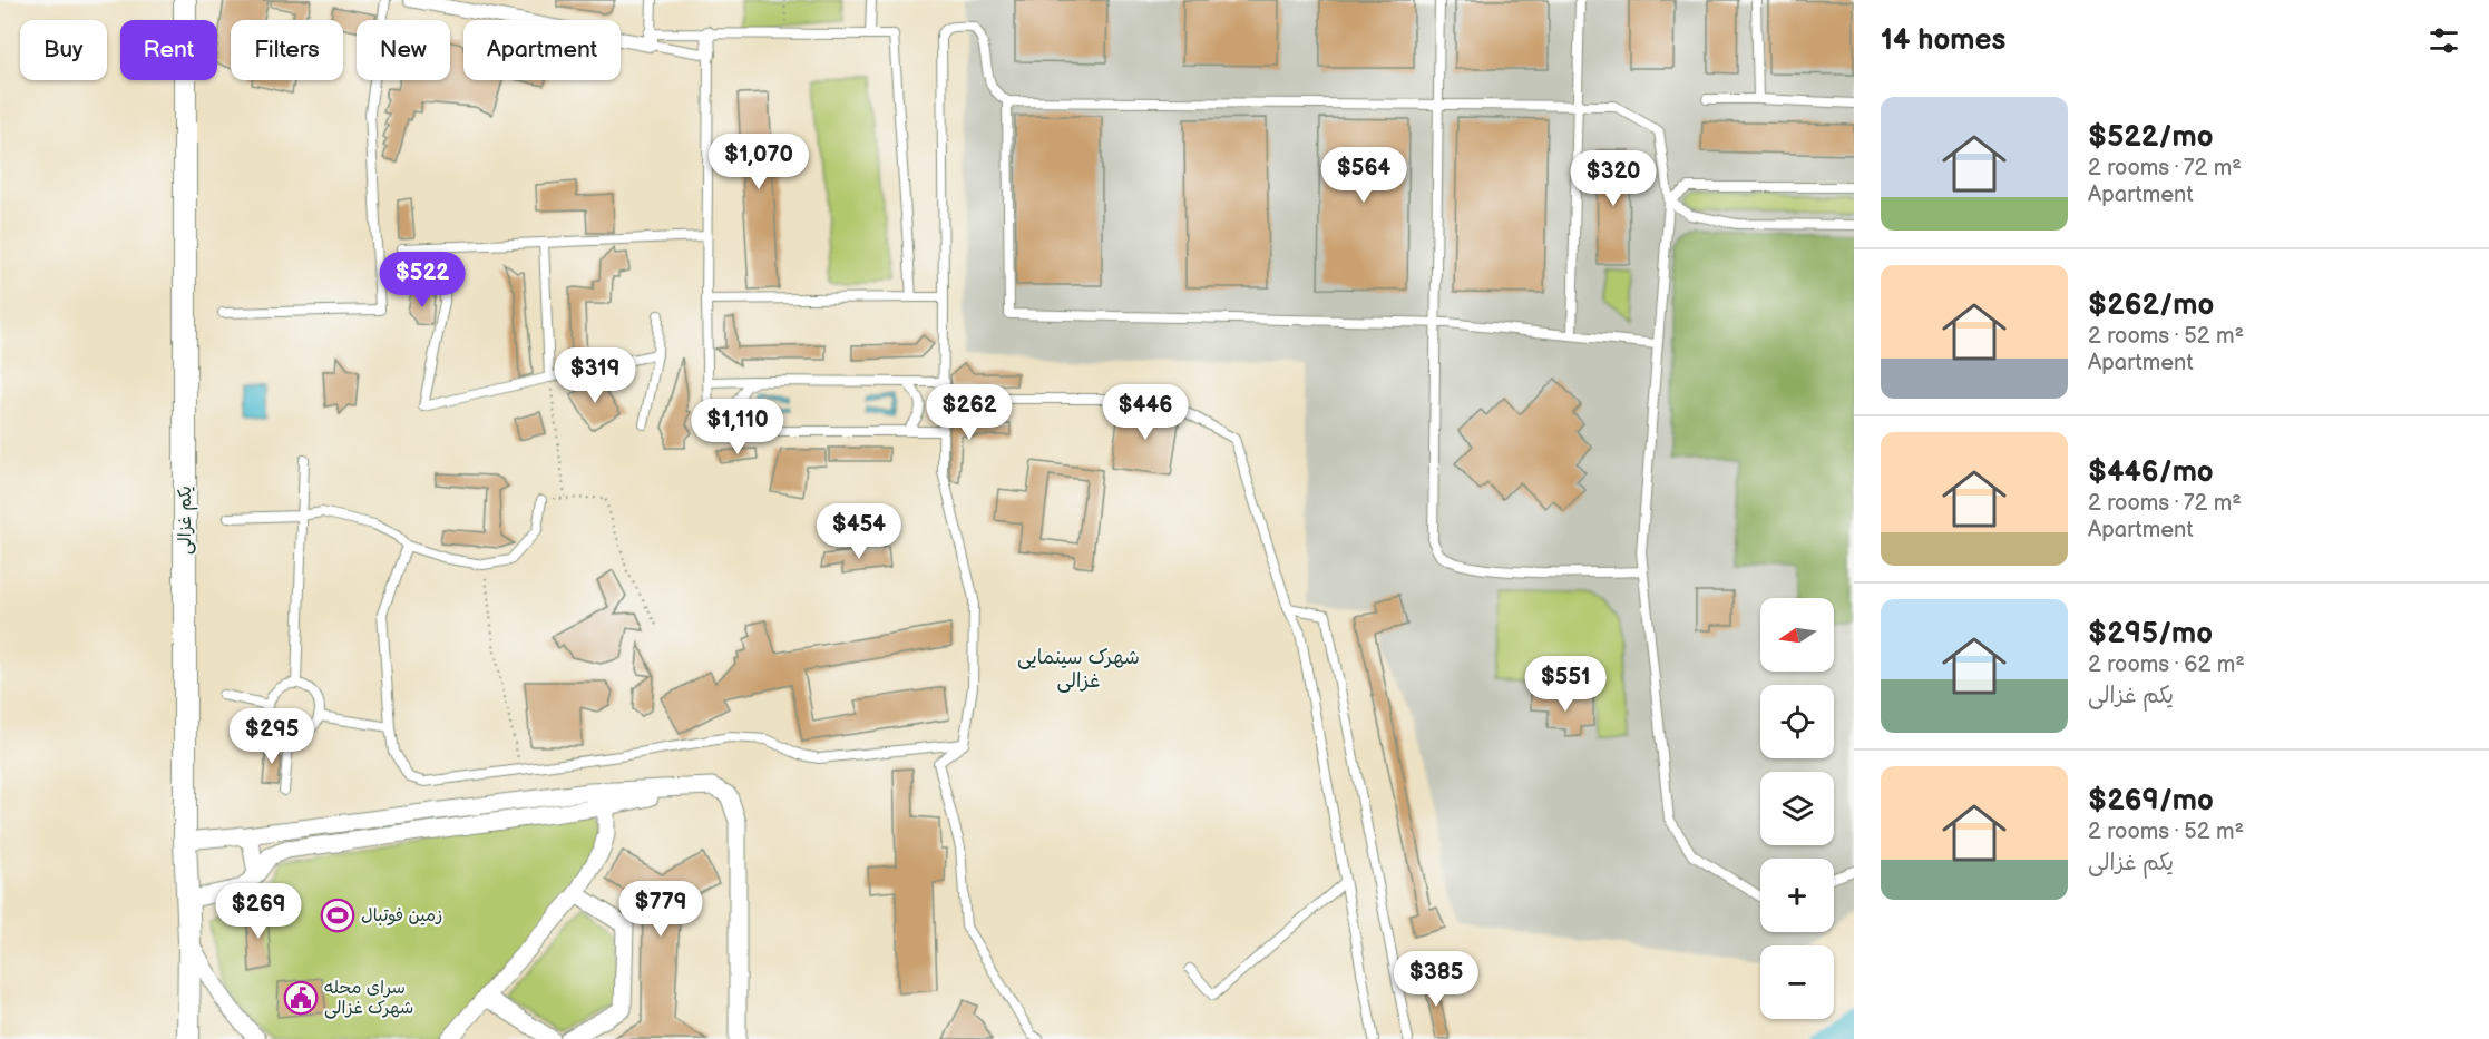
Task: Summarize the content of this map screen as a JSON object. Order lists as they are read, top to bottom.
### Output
{
  "streets": {
    "street": ["یکم غزالی"]
  },
  "districts": ["شهرک سینمایی غزالی"],
  "places": {
    "sports": ["زمین فوتبال"],
    "public building": ["سرای محله شهرک غزالی"]
  },
  "north": "left",
  "page": {
    "heading": "14 homes",
    "chip": [
      "Buy",
      "Rent",
      "Filters",
      "New",
      "Apartment"
    ],
    "list": [
      {
        "name": "$522/mo",
        "note": "2 rooms · 72 m² · Apartment"
      },
      {
        "name": "$262/mo",
        "note": "2 rooms · 52 m² · Apartment"
      },
      {
        "name": "$446/mo",
        "note": "2 rooms · 72 m² · Apartment"
      },
      {
        "name": "$295/mo",
        "note": "2 rooms · 62 m² · یکم غزالی"
      },
      {
        "name": "$269/mo",
        "note": "2 rooms · 52 m² · یکم غزالی"
      }
    ],
    "price": [
      "$1,070",
      "$564",
      "$320",
      "$522",
      "$319",
      "$262",
      "$446",
      "$1,110",
      "$454",
      "$551",
      "$295",
      "$779",
      "$269",
      "$385"
    ],
    "map_buttons": ["+", "−"]
  }
}
